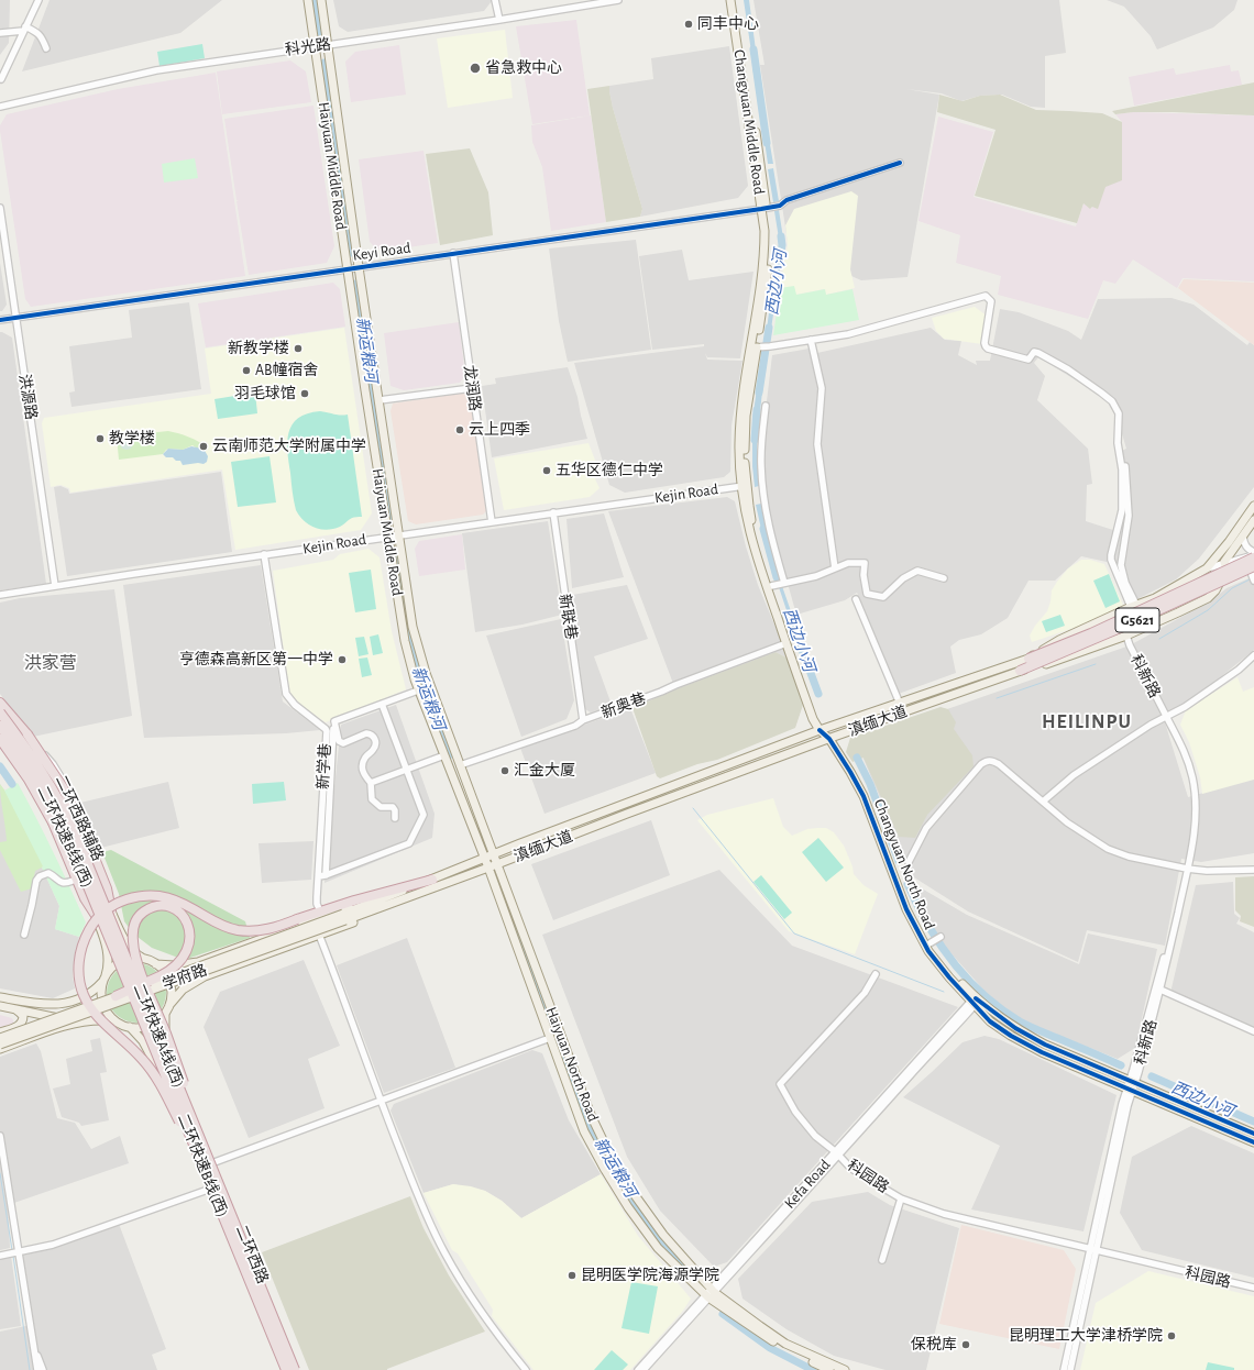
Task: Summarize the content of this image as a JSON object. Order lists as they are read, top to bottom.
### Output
{
  "streets": {
    "highway": ["G5621", "二环快速B线(西)", "二环快速A线(西)"],
    "main road": [
      "Changyuan Middle Road",
      "Haiyuan Middle Road",
      "滇缅大道",
      "Changyuan North Road",
      "学府路",
      "Haiyuan North Road",
      "二环西路"
    ],
    "street": [
      "科光路",
      "Keyi Road",
      "龙润路",
      "洪源路",
      "Kejin Road",
      "新联巷",
      "科新路",
      "新奥巷",
      "新学巷",
      "二环西路辅路",
      "科园路",
      "Kefa Road"
    ]
  },
  "crossings": [
    ["科光路", "Haiyuan Middle Road"],
    ["Changyuan Middle Road", "Keyi Road"],
    ["Changyuan Middle Road", "Kejin Road"],
    ["Changyuan Middle Road", "新奥巷"],
    ["Changyuan Middle Road", "滇缅大道"],
    ["Changyuan Middle Road", "Changyuan North Road"],
    ["Haiyuan Middle Road", "Keyi Road"],
    ["Haiyuan Middle Road", "Kejin Road"],
    ["Haiyuan Middle Road", "新奥巷"],
    ["Haiyuan Middle Road", "滇缅大道"],
    ["Haiyuan Middle Road", "Haiyuan North Road"],
    ["Keyi Road", "龙润路"],
    ["Keyi Road", "洪源路"],
    ["龙润路", "Kejin Road"],
    ["洪源路", "Kejin Road"],
    ["Kejin Road", "新联巷"],
    ["Kejin Road", "新学巷"],
    ["新联巷", "新奥巷"],
    ["G5621", "滇缅大道"],
    ["科新路", "滇缅大道"],
    ["科新路", "Changyuan North Road"],
    ["科新路", "科园路"],
    ["滇缅大道", "Changyuan North Road"],
    ["滇缅大道", "学府路"],
    ["滇缅大道", "Haiyuan North Road"],
    ["滇缅大道", "二环西路"],
    ["二环快速B线(西)", "二环西路"],
    ["Changyuan North Road", "Kefa Road"],
    ["Haiyuan North Road", "Kefa Road"],
    ["科园路", "Kefa Road"]
  ],
  "districts": ["洪家营", "HEILINPU"],
  "water": ["西边小河", "新运粮河"],
  "places": [
    "同丰中心",
    "省急救中心",
    "新教学楼",
    "AB幢宿舍",
    "羽毛球馆",
    "云上四季",
    "教学楼",
    "云南师范大学附属中学",
    "五华区德仁中学",
    "亨德森高新区第一中学",
    "汇金大厦",
    "昆明医学院海源学院",
    "昆明理工大学津桥学院",
    "保税库"
  ]
}
